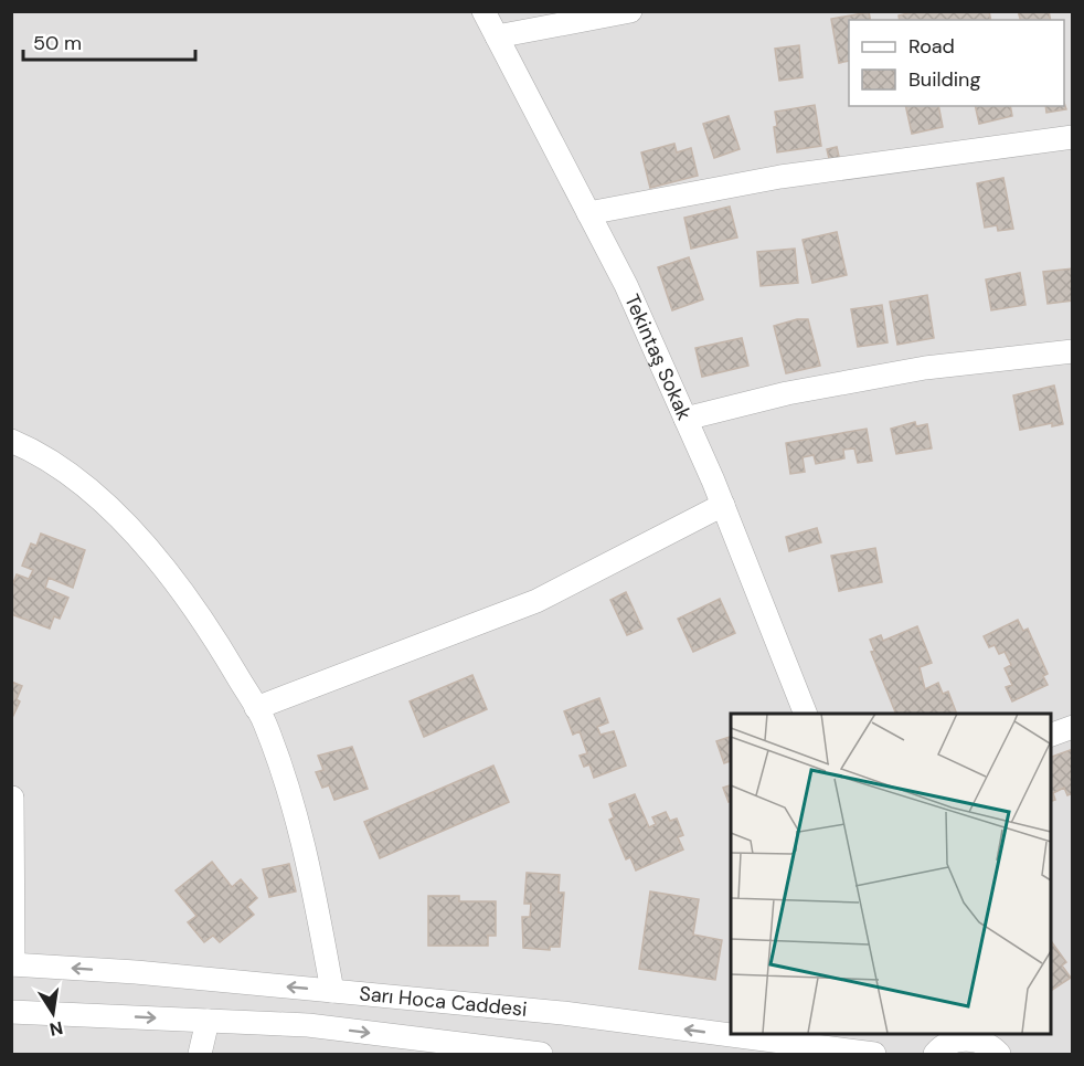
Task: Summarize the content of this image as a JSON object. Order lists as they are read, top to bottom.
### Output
{
  "streets": {
    "street": ["Tekintaş Sokak", "Sarı Hoca Caddesi"]
  },
  "legend": ["Road", "Building"],
  "scale_bar": "50 m",
  "north": "bottom"
}
